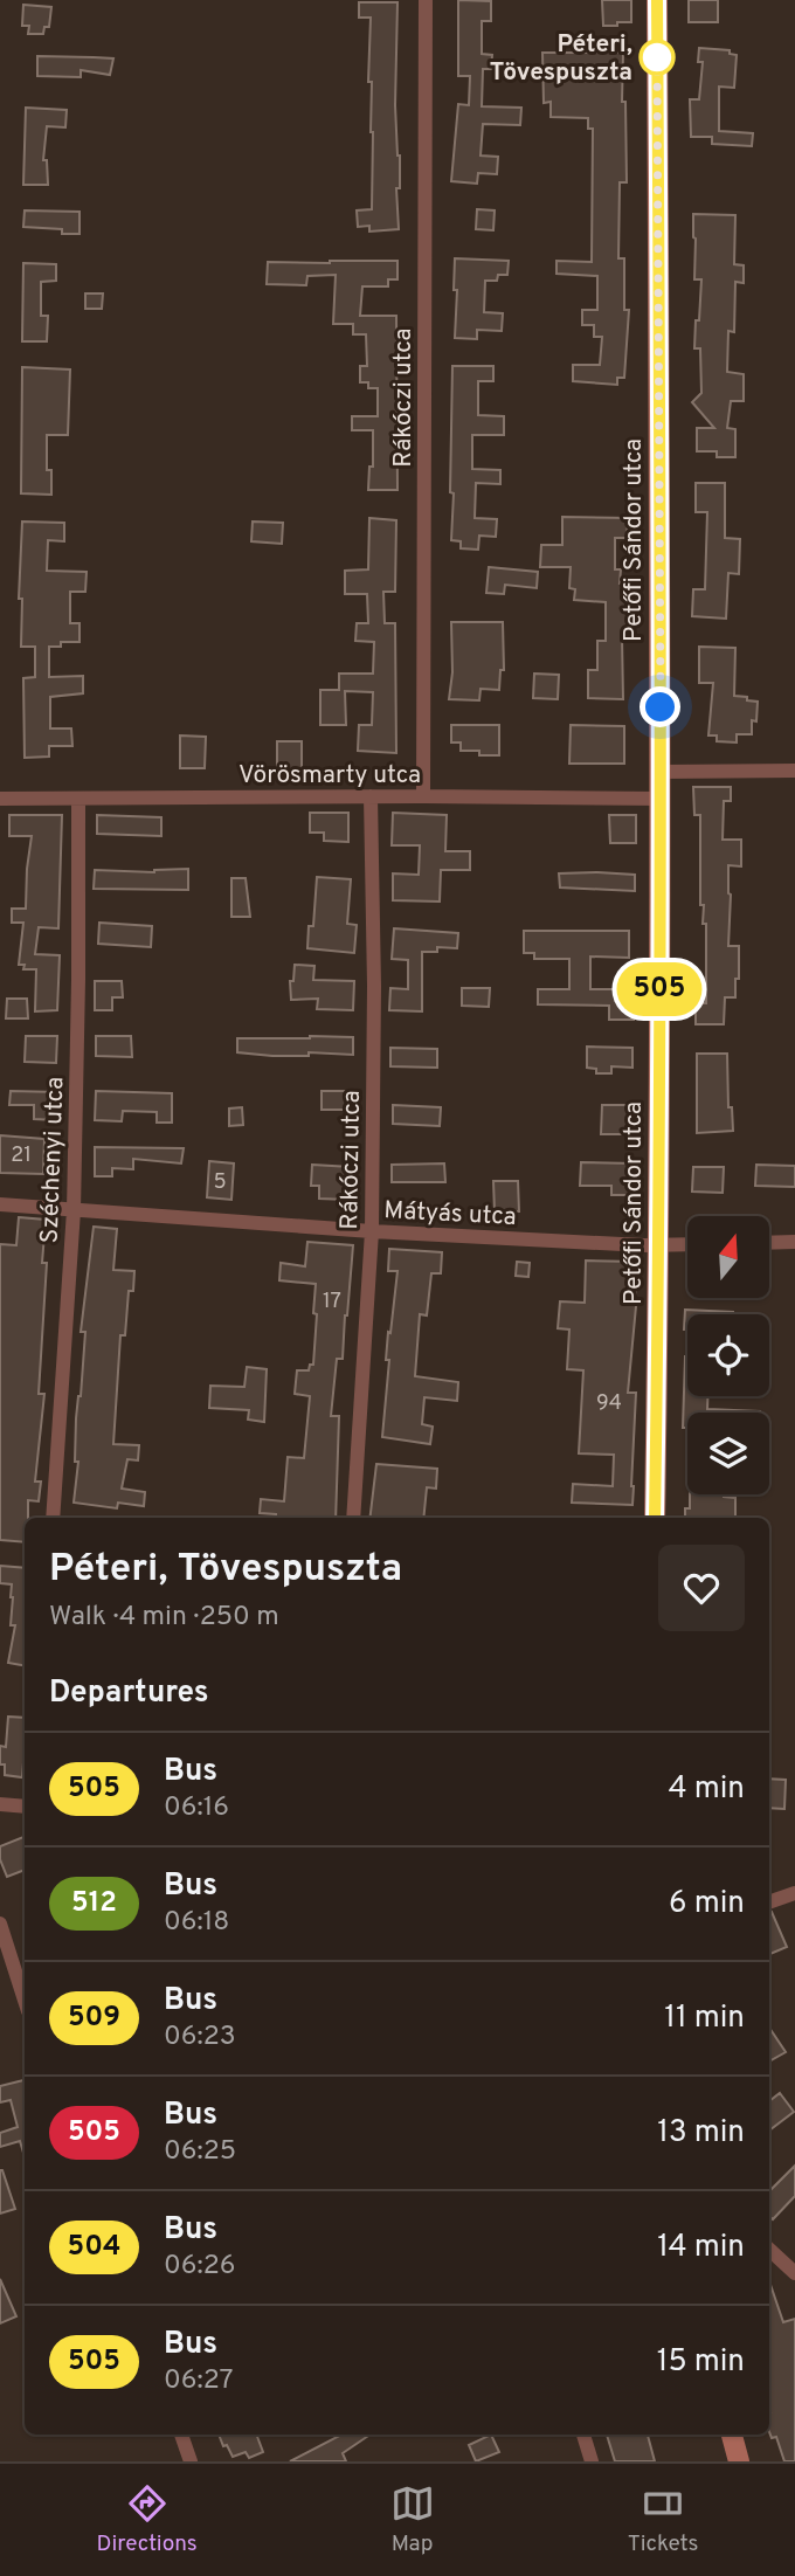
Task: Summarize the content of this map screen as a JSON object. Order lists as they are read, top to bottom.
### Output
{
  "streets": {
    "main road": ["Petőfi Sándor utca"],
    "street": [
      "Rákóczi utca",
      "Vörösmarty utca",
      "Széchenyi utca",
      "Mátyás utca"
    ]
  },
  "crossings": [
    ["Rákóczi utca", "Vörösmarty utca"],
    ["Rákóczi utca", "Mátyás utca"],
    ["Petőfi Sándor utca", "Vörösmarty utca"],
    ["Petőfi Sándor utca", "Mátyás utca"],
    ["Vörösmarty utca", "Széchenyi utca"],
    ["Széchenyi utca", "Mátyás utca"]
  ],
  "places": ["Péteri, Tövespuszta"],
  "lines": ["bus line 505"],
  "house_numbers": [
    "21",
    "5",
    "17",
    "94"
  ],
  "north": "top",
  "page": {
    "on_map": "505",
    "heading": [
      ["Péteri, Tövespuszta", "Walk · 4 min · 250 m"],
      "Departures"
    ],
    "list": [
      {
        "mark": "505",
        "name": "Bus",
        "note": "06:16",
        "value": "4 min"
      },
      {
        "mark": "512",
        "name": "Bus",
        "note": "06:18",
        "value": "6 min"
      },
      {
        "mark": "509",
        "name": "Bus",
        "note": "06:23",
        "value": "11 min"
      },
      {
        "mark": "505",
        "name": "Bus",
        "note": "06:25",
        "value": "13 min"
      },
      {
        "mark": "504",
        "name": "Bus",
        "note": "06:26",
        "value": "14 min"
      },
      {
        "mark": "505",
        "name": "Bus",
        "note": "06:27",
        "value": "15 min"
      }
    ],
    "tabs": ["Directions", "Map", "Tickets"]
  }
}
